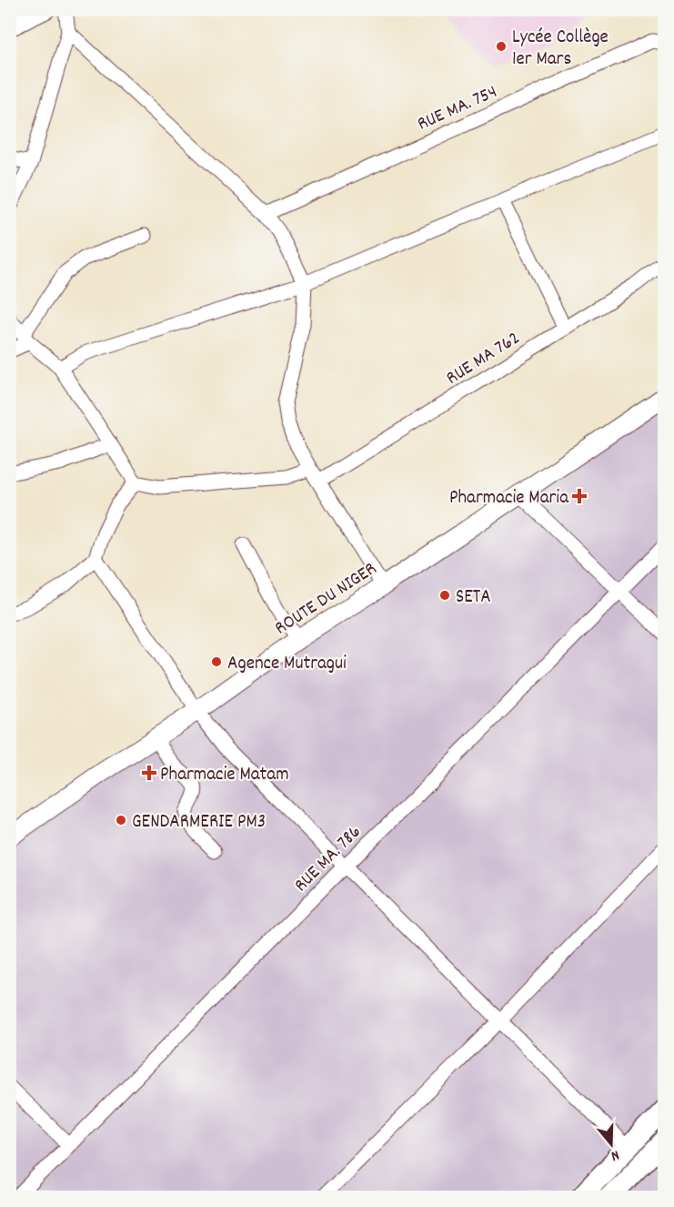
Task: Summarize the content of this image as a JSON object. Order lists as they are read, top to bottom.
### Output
{
  "streets": {
    "main road": ["ROUTE DU NIGER"],
    "street": ["RUE MA. 754", "RUE MA 762", "RUE MA. 786"]
  },
  "places": {
    "other": [
      "Lycée Collège 1er Mars",
      "SETA",
      "Agence Mutragui",
      "GENDARMERIE PM3"
    ],
    "health": ["Pharmacie Maria", "Pharmacie Matam"]
  },
  "north": "bottom"
}
